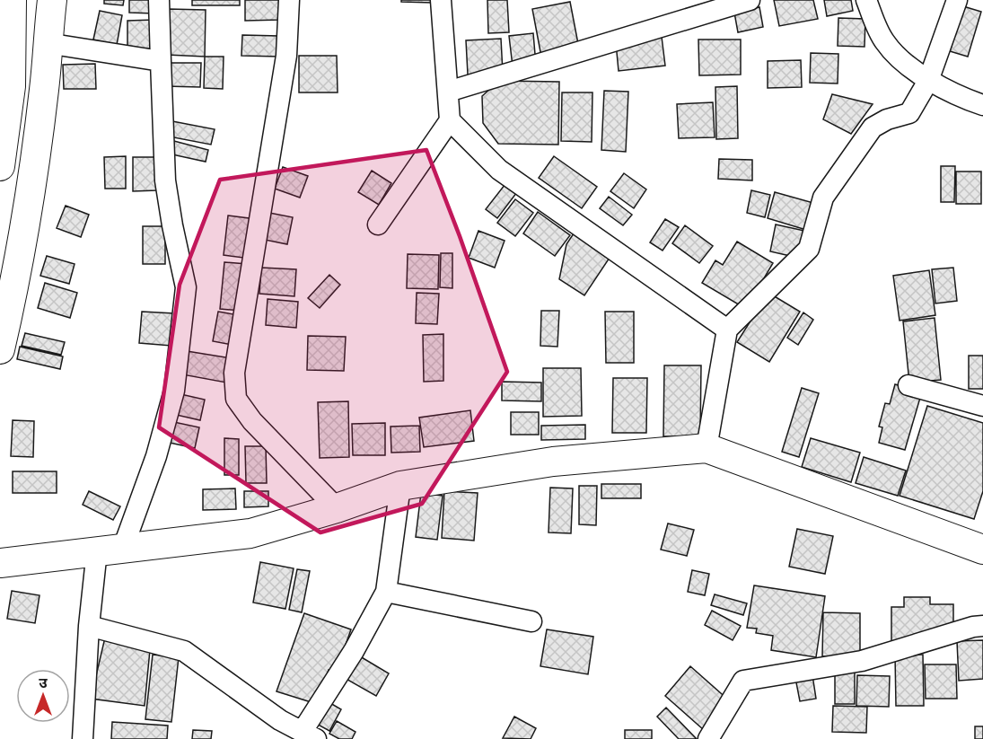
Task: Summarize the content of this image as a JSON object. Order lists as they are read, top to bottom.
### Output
{
  "north": "top"
}
